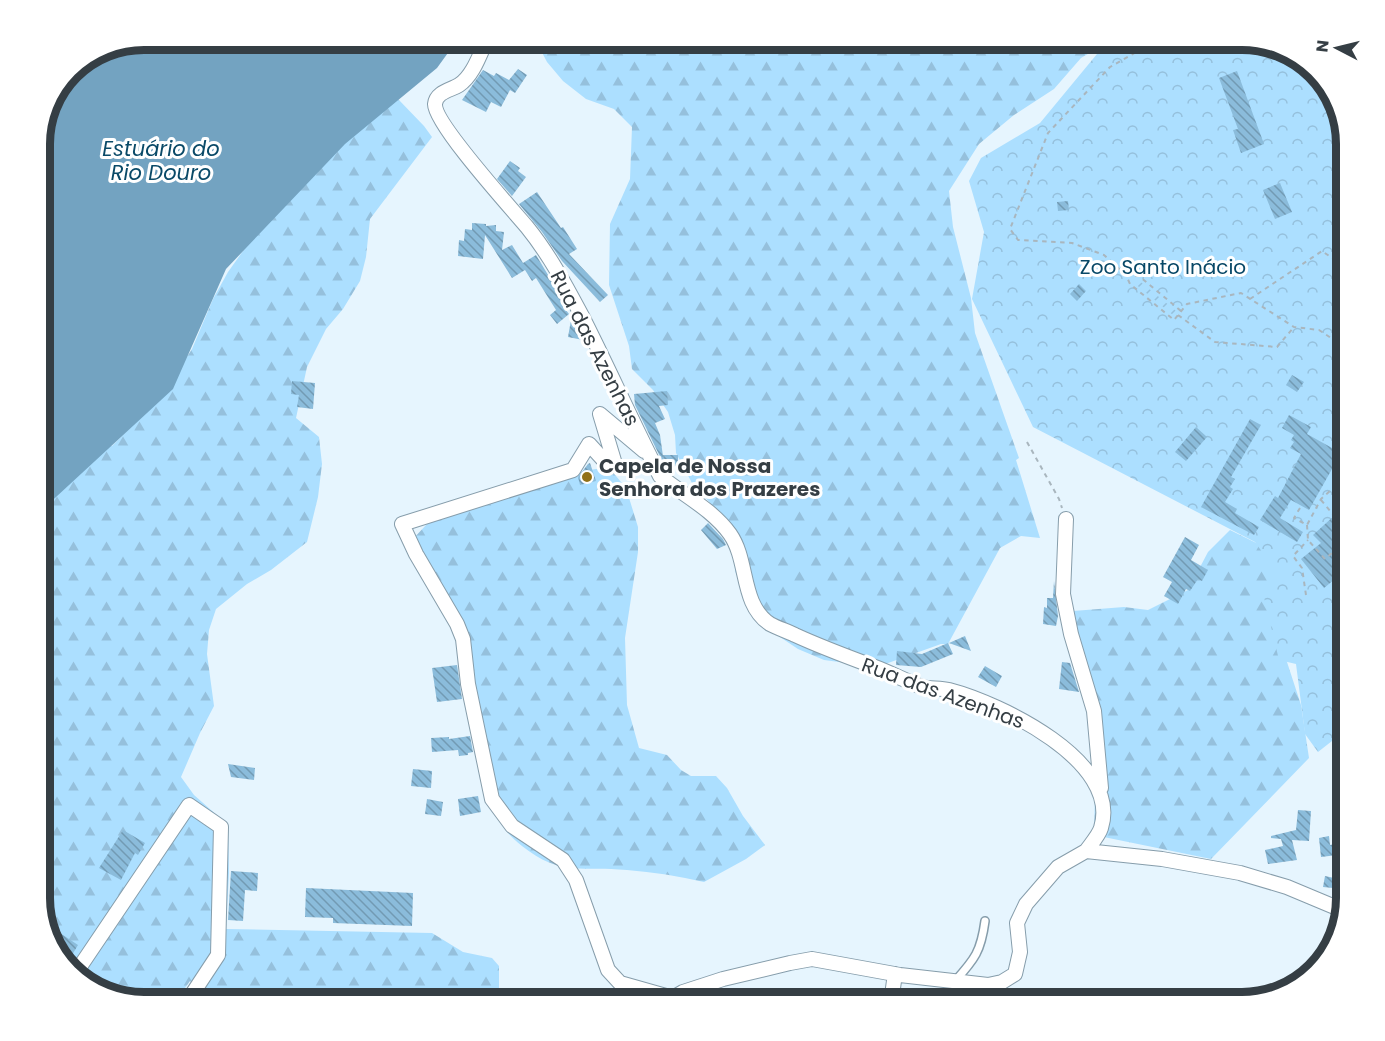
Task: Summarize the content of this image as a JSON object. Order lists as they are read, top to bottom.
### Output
{
  "streets": {
    "street": ["Rua das Azenhas"]
  },
  "water": ["Estuário do Rio Douro"],
  "parks": ["Zoo Santo Inácio"],
  "places": ["Capela de Nossa Senhora dos Prazeres"],
  "north": "left"
}
